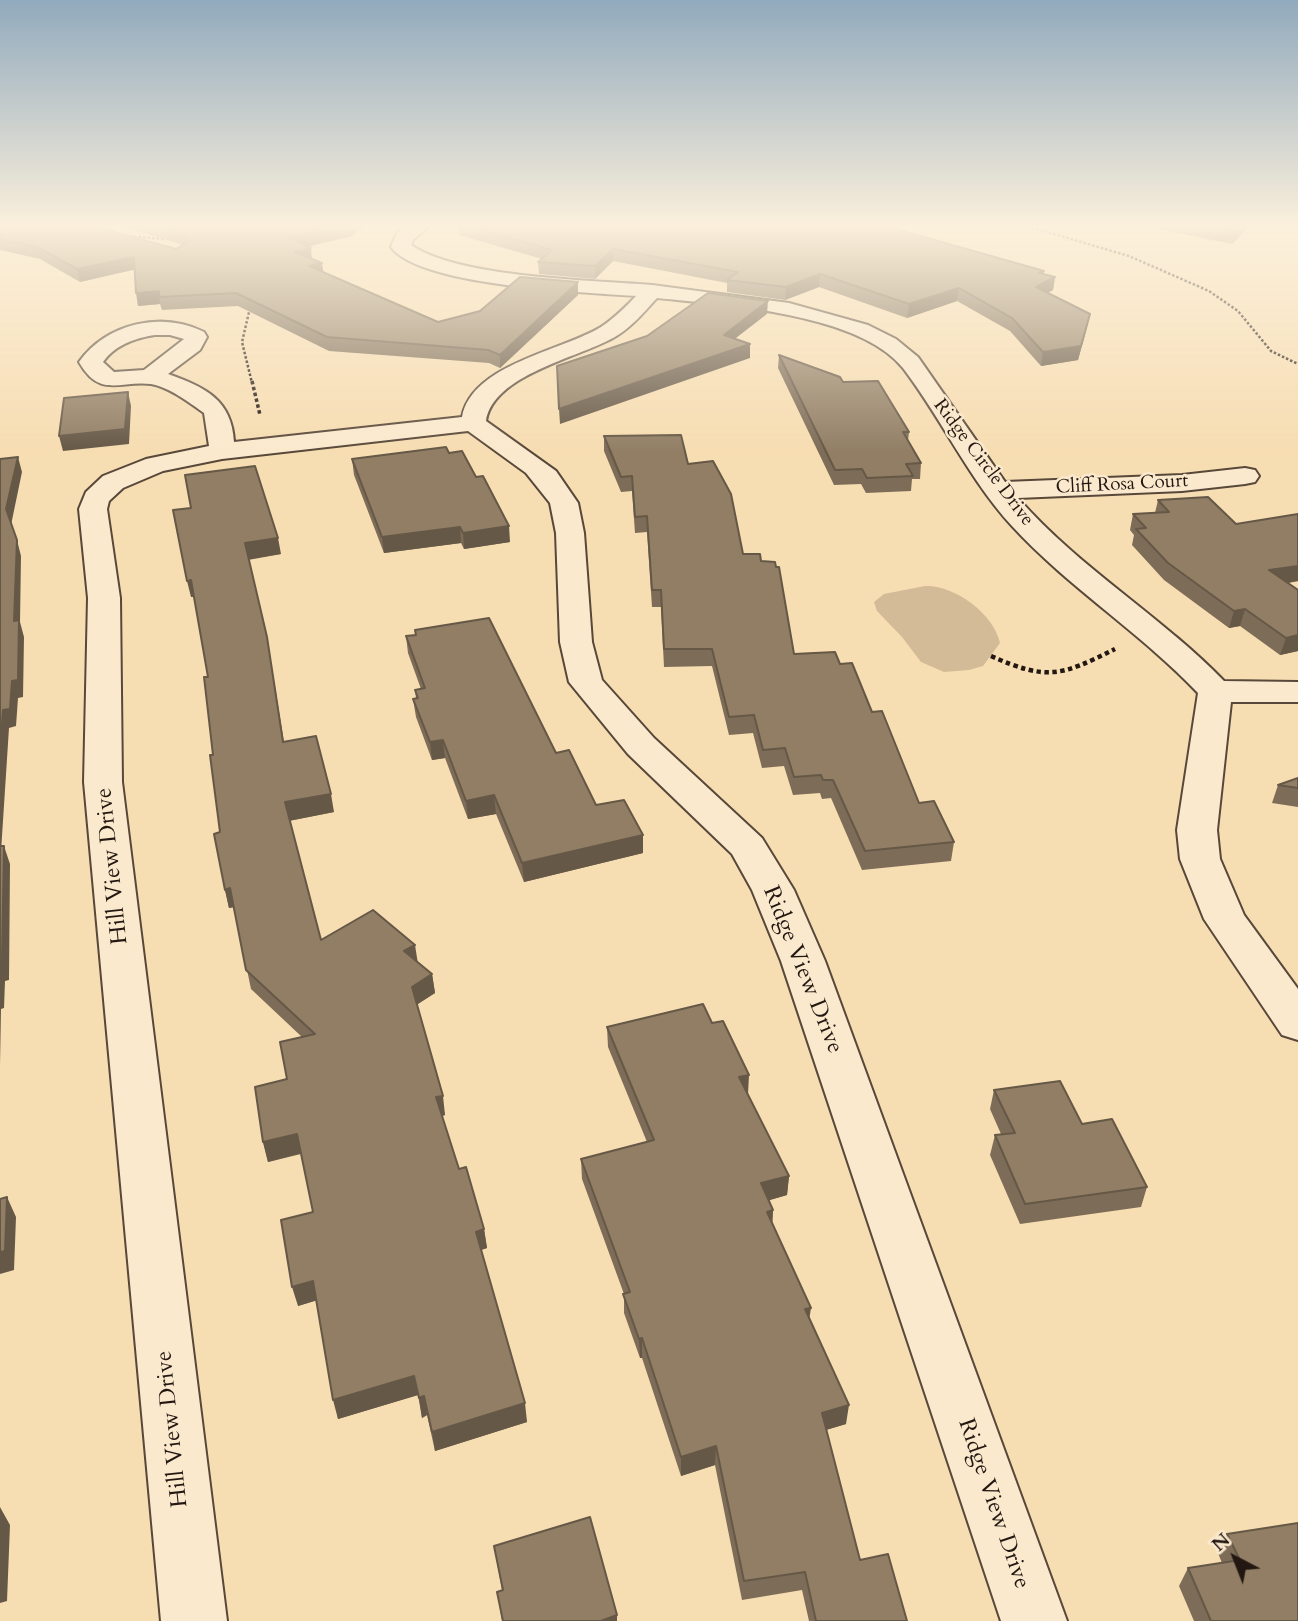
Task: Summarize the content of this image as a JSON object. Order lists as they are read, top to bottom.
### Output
{
  "streets": {
    "street": [
      "Ridge Circle Drive",
      "Cliff Rosa Court",
      "Hill View Drive",
      "Ridge View Drive"
    ]
  },
  "crossings": [
    ["Ridge Circle Drive", "Cliff Rosa Court"],
    ["Hill View Drive", "Ridge View Drive"]
  ],
  "north": "top left"
}
